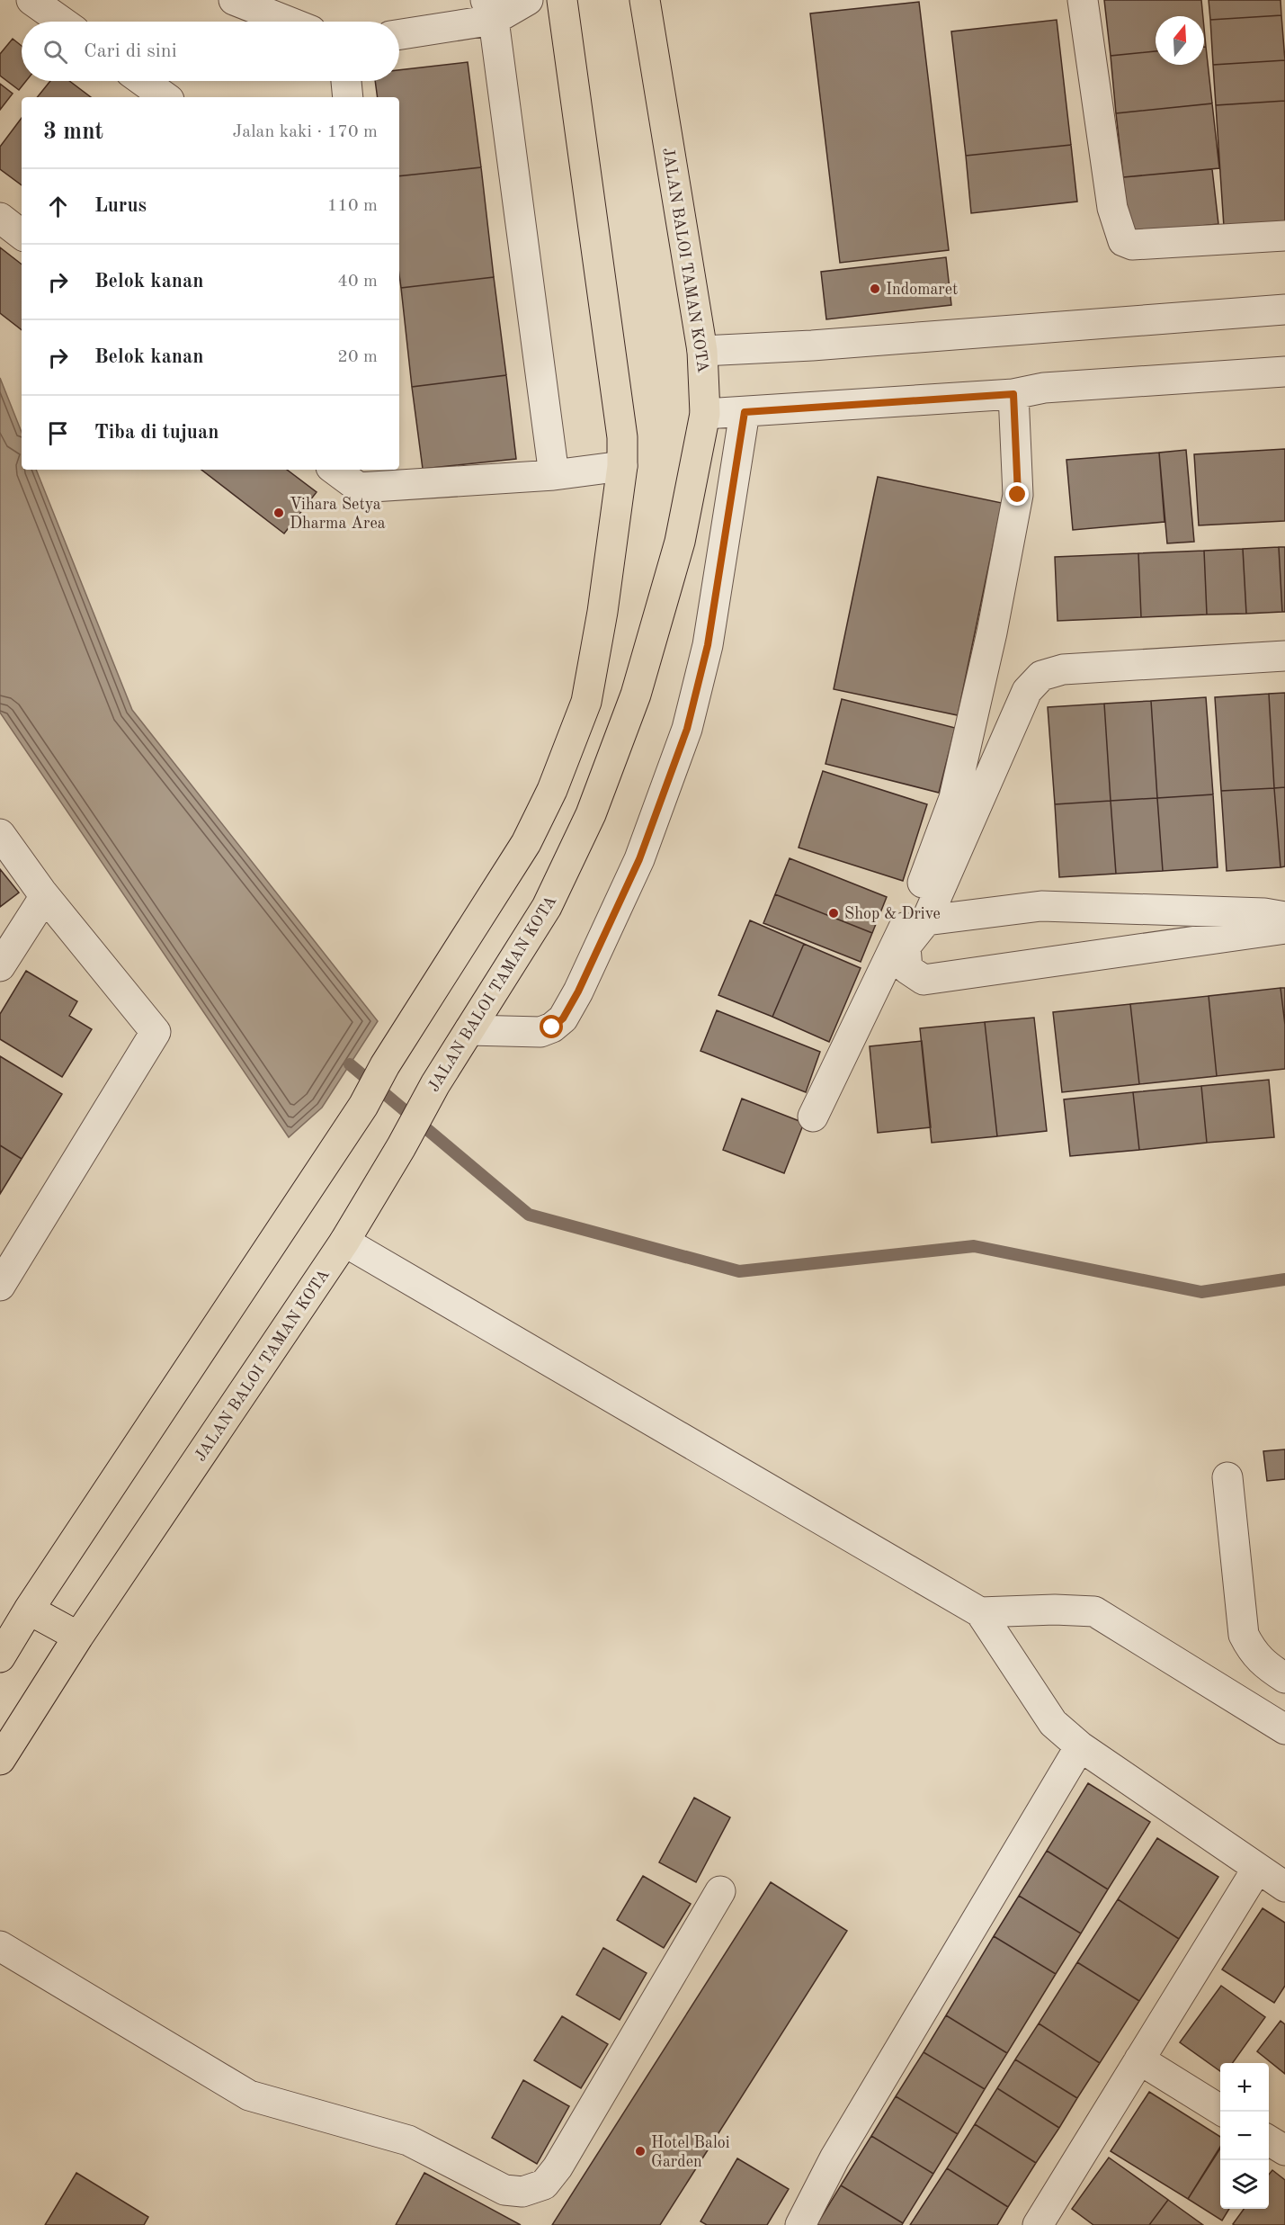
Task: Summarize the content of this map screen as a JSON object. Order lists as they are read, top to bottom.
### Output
{
  "streets": {
    "highway": ["JALAN BALOI TAMAN KOTA"]
  },
  "places": [
    "Indomaret",
    "Vihara Setya Dharma Area",
    "Shop & Drive",
    "Hotel Baloi Garden"
  ],
  "north": "top",
  "page": {
    "search": "Cari di sini",
    "heading": ["3 mnt", "Jalan kaki · 170 m"],
    "list": [
      ["Lurus", "110 m"],
      ["Belok kanan", "40 m"],
      ["Belok kanan", "20 m"],
      "Tiba di tujuan"
    ],
    "map_buttons": ["+", "−"]
  }
}
